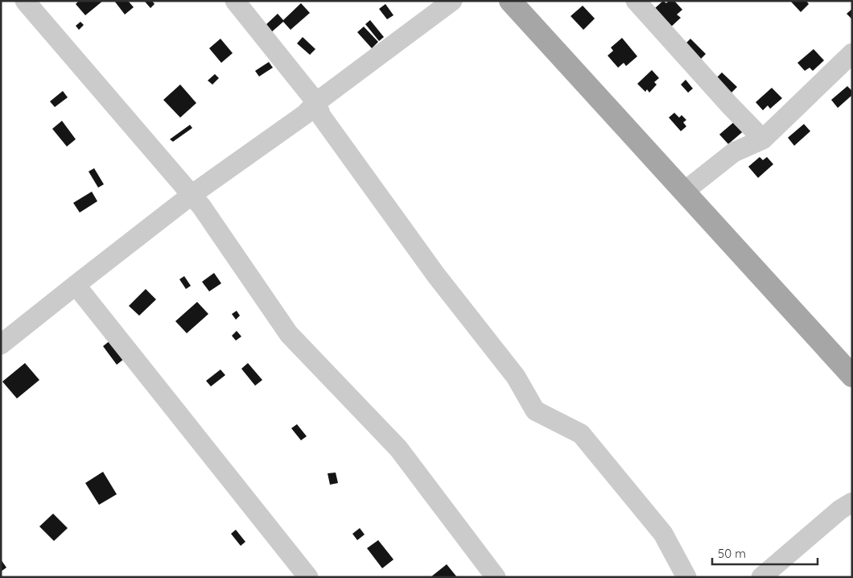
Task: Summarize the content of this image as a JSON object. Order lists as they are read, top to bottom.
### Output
{
  "scale_bar": "50 m"
}
